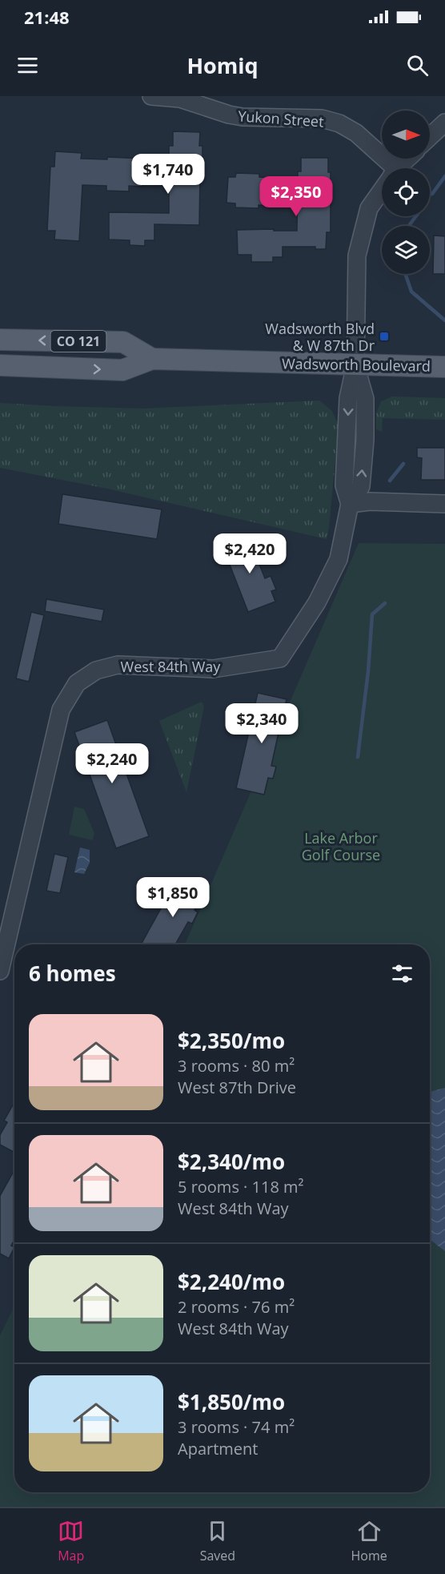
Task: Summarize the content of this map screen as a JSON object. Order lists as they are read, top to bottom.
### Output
{
  "streets": {
    "main road": ["CO 121", "Wadsworth Boulevard"],
    "street": ["Yukon Street", "West 84th Way"]
  },
  "crossings": [
    ["Wadsworth Boulevard", "West 84th Way"]
  ],
  "parks": ["Lake Arbor Golf Course"],
  "places": {
    "transit": ["Wadsworth Blvd & W 87th Dr"]
  },
  "north": "right",
  "page": {
    "status": "21:48",
    "header": "Homiq",
    "price": [
      "$1,740",
      "$2,350",
      "$2,420",
      "$2,340",
      "$2,240",
      "$1,850"
    ],
    "heading": "6 homes",
    "list": [
      {
        "name": "$2,350/mo",
        "note": "3 rooms · 80 m² · West 87th Drive"
      },
      {
        "name": "$2,340/mo",
        "note": "5 rooms · 118 m² · West 84th Way"
      },
      {
        "name": "$2,240/mo",
        "note": "2 rooms · 76 m² · West 84th Way"
      },
      {
        "name": "$1,850/mo",
        "note": "3 rooms · 74 m² · Apartment"
      }
    ],
    "tabs": ["Map", "Saved", "Home"]
  }
}
